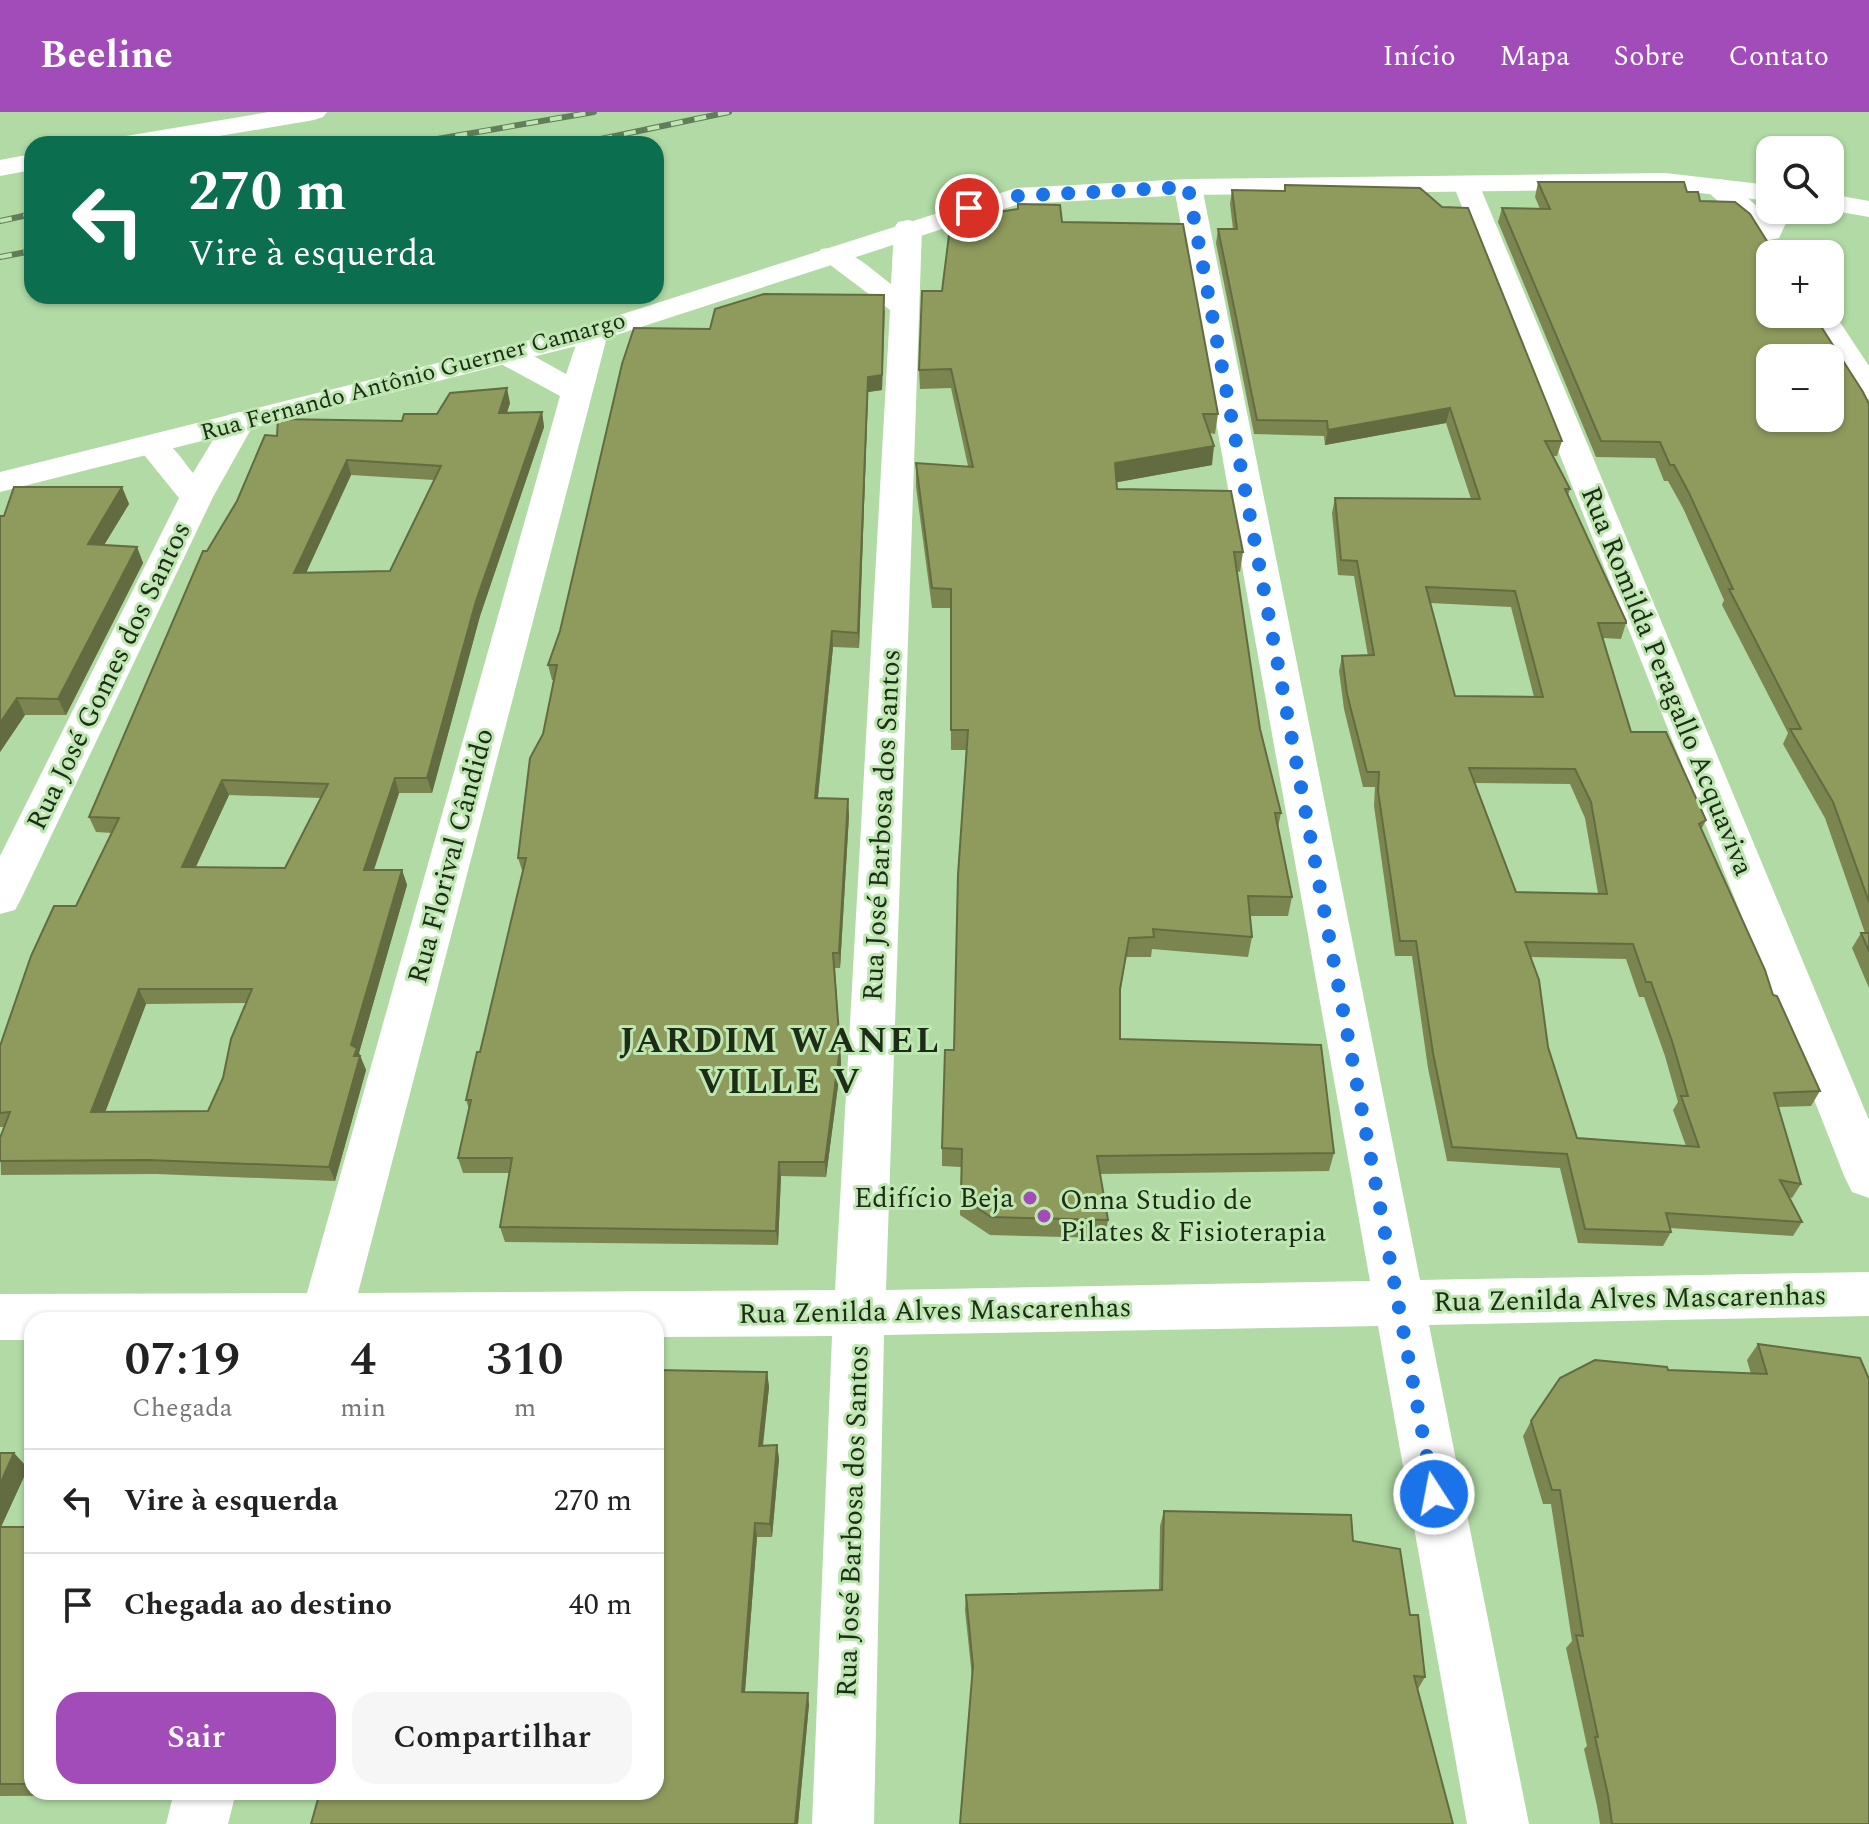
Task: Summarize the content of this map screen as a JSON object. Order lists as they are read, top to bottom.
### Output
{
  "streets": {
    "street": [
      "Rua Fernando Antônio Guerner Camargo",
      "Rua José Gomes dos Santos",
      "Rua Romilda Peragallo Acquaviva",
      "Rua José Barbosa dos Santos",
      "Rua Florival Cândido",
      "Rua Zenilda Alves Mascarenhas"
    ]
  },
  "crossings": [
    ["Rua Fernando Antônio Guerner Camargo", "Rua José Gomes dos Santos"],
    ["Rua Fernando Antônio Guerner Camargo", "Rua Romilda Peragallo Acquaviva"],
    ["Rua Fernando Antônio Guerner Camargo", "Rua José Barbosa dos Santos"],
    ["Rua Fernando Antônio Guerner Camargo", "Rua Florival Cândido"],
    ["Rua José Barbosa dos Santos", "Rua Zenilda Alves Mascarenhas"]
  ],
  "districts": ["JARDIM WANEL VILLE V"],
  "places": ["Edifício Beja", "Onna Studio de Pilates & Fisioterapia"],
  "page": {
    "header": "Beeline",
    "nav": [
      "Início",
      "Mapa",
      "Sobre",
      "Contato"
    ],
    "map_buttons": ["+", "−"],
    "turn": ["270 m", "Vire à esquerda"],
    "eta": [
      "07:19",
      "Chegada",
      "4",
      "min",
      "310",
      "m"
    ],
    "list": [
      {
        "name": "Vire à esquerda",
        "value": "270 m"
      },
      {
        "name": "Chegada ao destino",
        "value": "40 m"
      }
    ],
    "buttons": ["Sair", "Compartilhar"]
  }
}
